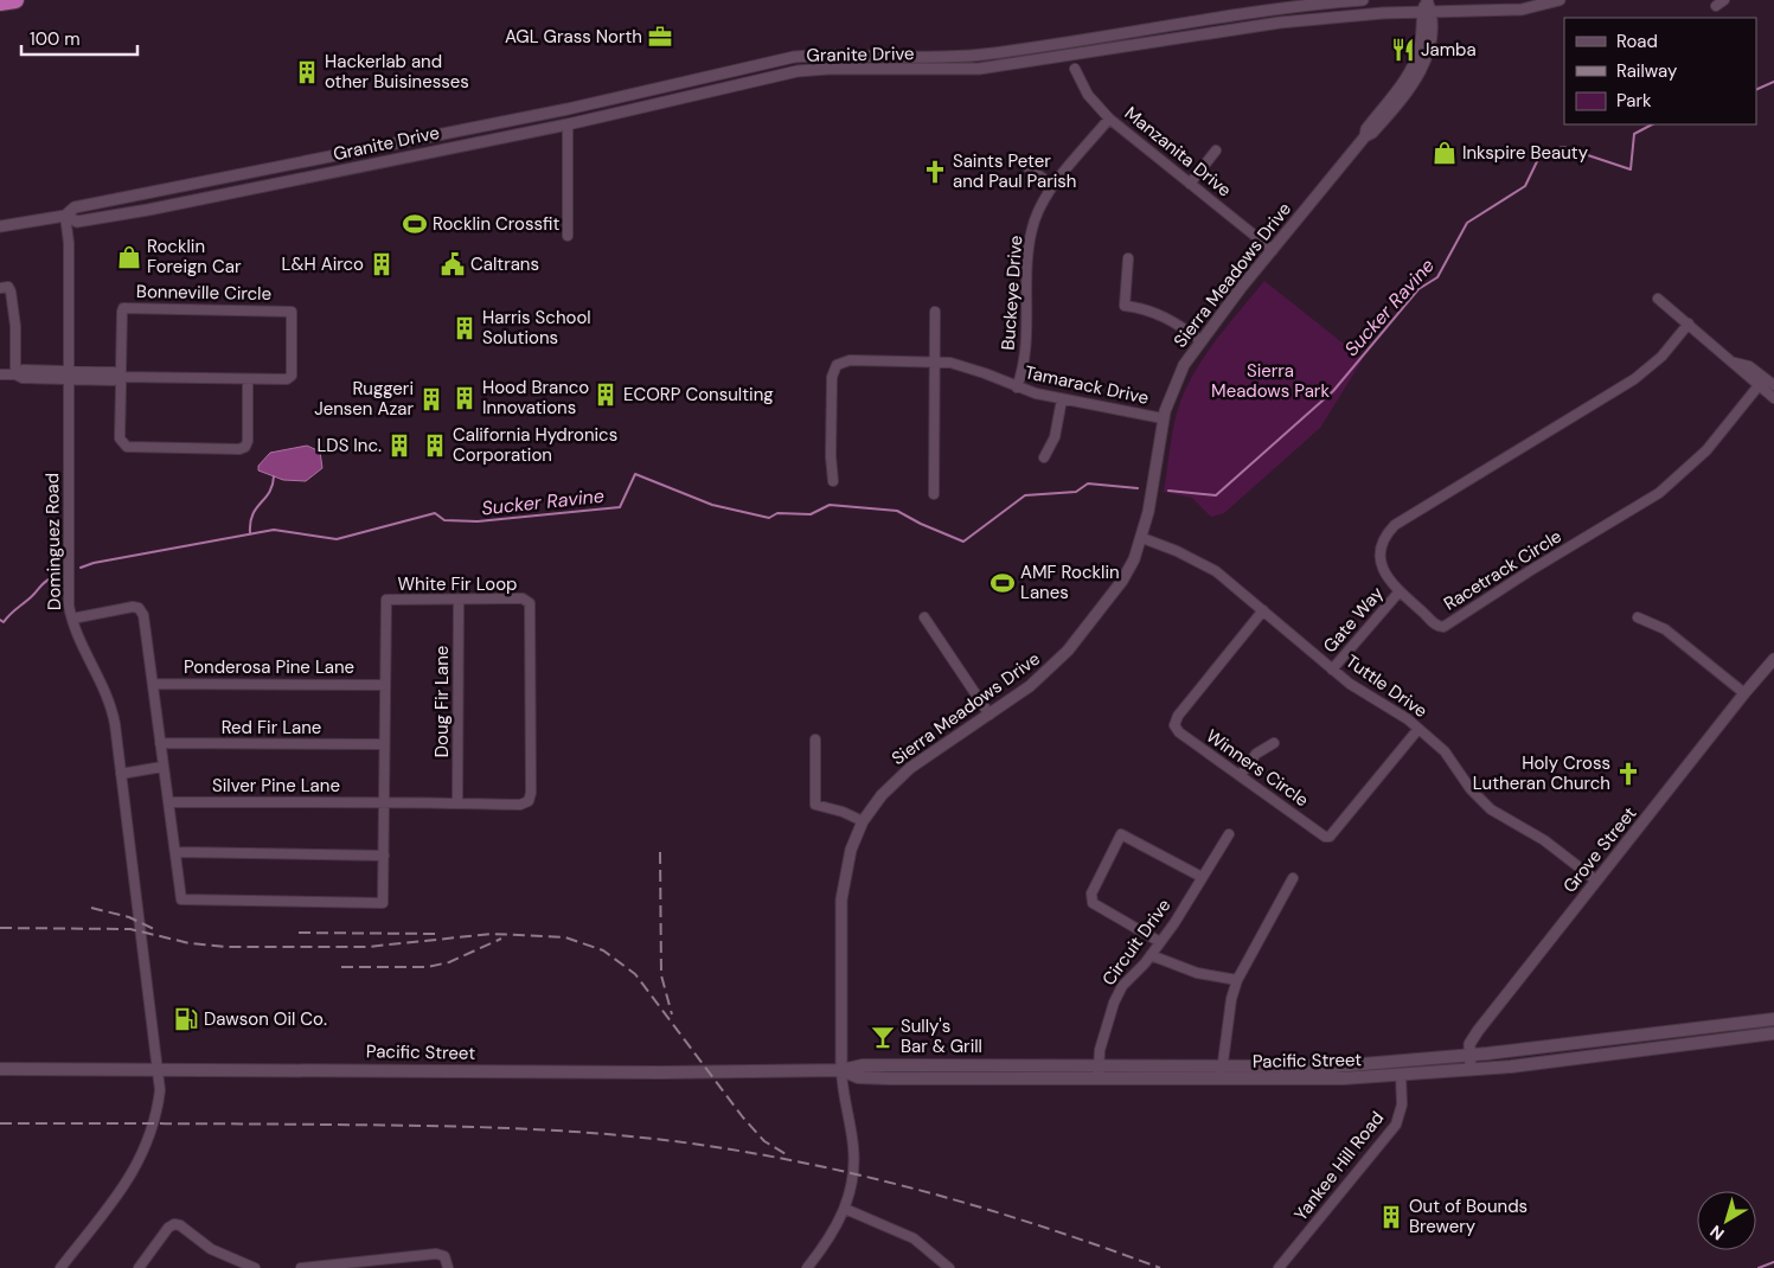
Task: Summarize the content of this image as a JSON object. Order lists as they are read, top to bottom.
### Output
{
  "streets": {
    "main road": ["Pacific Street"],
    "street": [
      "Granite Drive",
      "Manzanita Drive",
      "Sierra Meadows Drive",
      "Bonneville Circle",
      "Buckeye Drive",
      "Tamarack Drive",
      "Dominguez Road",
      "Racetrack Circle",
      "White Fir Loop",
      "Gate Way",
      "Ponderosa Pine Lane",
      "Tuttle Drive",
      "Doug Fir Lane",
      "Red Fir Lane",
      "Winners Circle",
      "Silver Pine Lane",
      "Grove Street",
      "Circuit Drive",
      "Yankee Hill Road"
    ]
  },
  "crossings": [
    ["Granite Drive", "Sierra Meadows Drive"],
    ["Granite Drive", "Dominguez Road"],
    ["Manzanita Drive", "Sierra Meadows Drive"],
    ["Manzanita Drive", "Buckeye Drive"],
    ["Sierra Meadows Drive", "Tamarack Drive"],
    ["Sierra Meadows Drive", "Tuttle Drive"],
    ["Sierra Meadows Drive", "Pacific Street"],
    ["Bonneville Circle", "Dominguez Road"],
    ["Buckeye Drive", "Tamarack Drive"],
    ["Dominguez Road", "Pacific Street"],
    ["Racetrack Circle", "Gate Way"],
    ["White Fir Loop", "Ponderosa Pine Lane"],
    ["White Fir Loop", "Doug Fir Lane"],
    ["White Fir Loop", "Red Fir Lane"],
    ["White Fir Loop", "Silver Pine Lane"],
    ["Gate Way", "Tuttle Drive"],
    ["Tuttle Drive", "Winners Circle"],
    ["Tuttle Drive", "Grove Street"],
    ["Grove Street", "Pacific Street"],
    ["Circuit Drive", "Pacific Street"],
    ["Pacific Street", "Yankee Hill Road"]
  ],
  "water": ["Sucker Ravine"],
  "parks": ["Sierra Meadows Park"],
  "places": {
    "office": ["AGL Grass North"],
    "restaurant": ["Jamba"],
    "building": [
      "Hackerlab and other Buisinesses",
      "L&H Airco",
      "Harris School Solutions",
      "ECORP Consulting",
      "Hood Branco Innovations",
      "Ruggeri Jensen Azar",
      "LDS Inc.",
      "California Hydronics Corporation",
      "Out of Bounds Brewery"
    ],
    "shop": ["Inkspire Beauty", "Rocklin Foreign Car"],
    "church": ["Saints Peter and Paul Parish", "Holy Cross Lutheran Church"],
    "sports": ["Rocklin Crossfit", "AMF Rocklin Lanes"],
    "public building": ["Caltrans"],
    "fuel station": ["Dawson Oil Co."],
    "bar": ["Sully's Bar & Grill"]
  },
  "legend": ["Road", "Railway", "Park"],
  "scale_bar": "100 m",
  "north": "bottom left"
}
